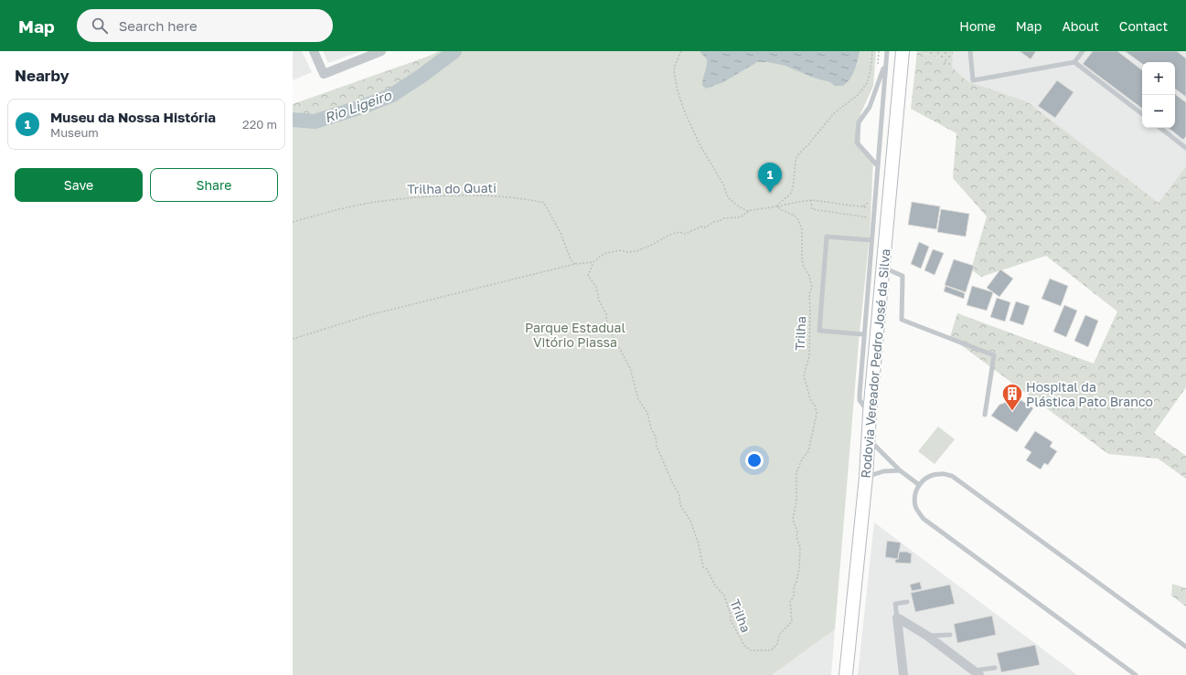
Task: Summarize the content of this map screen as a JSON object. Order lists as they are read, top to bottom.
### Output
{
  "streets": {
    "main road": ["Rodovia Vereador Pedro José da Silva"],
    "path": ["Trilha do Quati", "Trilha"]
  },
  "water": ["Rio Ligeiro"],
  "parks": ["Parque Estadual Vitório Piassa"],
  "places": {
    "building": ["Hospital da Plástica Pato Branco"]
  },
  "page": {
    "header": "Map",
    "search": "Search here",
    "nav": [
      "Home",
      "Map",
      "About",
      "Contact"
    ],
    "heading": "Nearby",
    "map_buttons": ["+", "−"],
    "list": [
      {
        "mark": "1",
        "name": "Museu da Nossa História",
        "note": "Museum",
        "value": "220 m"
      }
    ],
    "buttons": ["Save", "Share"],
    "pins": "1"
  }
}
